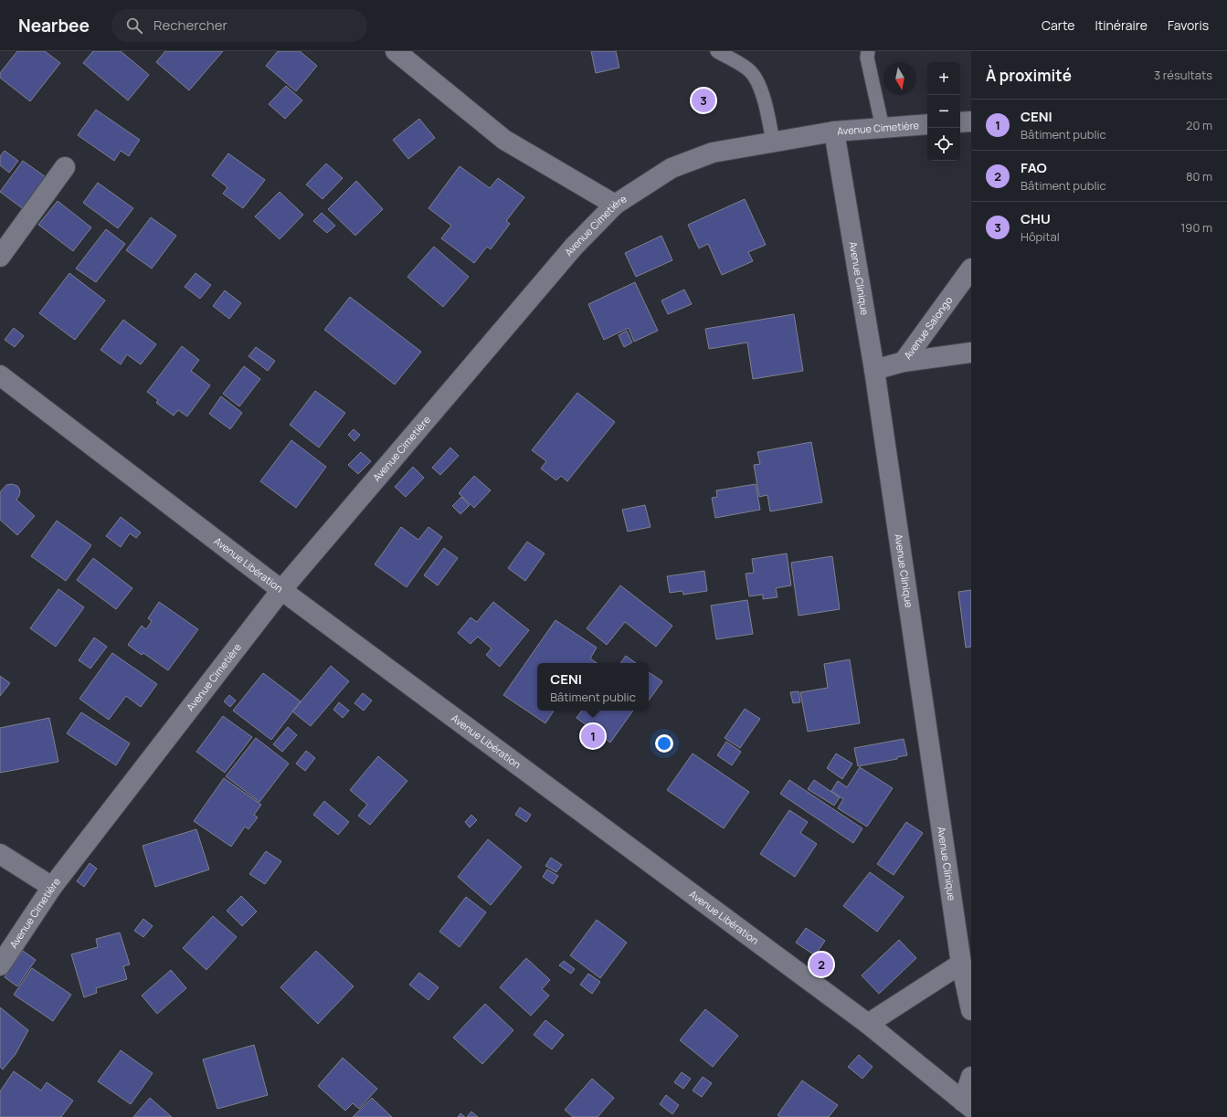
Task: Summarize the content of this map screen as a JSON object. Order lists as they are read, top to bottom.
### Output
{
  "streets": {
    "street": [
      "Avenue Cimetière",
      "Avenue Clinique",
      "Avenue Salongo",
      "Avenue Libération"
    ]
  },
  "crossings": [
    ["Avenue Cimetière", "Avenue Clinique"],
    ["Avenue Cimetière", "Avenue Libération"],
    ["Avenue Clinique", "Avenue Salongo"]
  ],
  "north": "bottom",
  "page": {
    "header": "Nearbee",
    "search": "Rechercher",
    "nav": ["Carte", "Itinéraire", "Favoris"],
    "heading": ["À proximité", "3 résultats"],
    "map_buttons": ["+", "−"],
    "pins": ["3", "1", "2"],
    "list": [
      {
        "mark": "1",
        "name": "CENI",
        "note": "Bâtiment public",
        "value": "20 m"
      },
      {
        "mark": "2",
        "name": "FAO",
        "note": "Bâtiment public",
        "value": "80 m"
      },
      {
        "mark": "3",
        "name": "CHU",
        "note": "Hôpital",
        "value": "190 m"
      }
    ],
    "popup": ["CENI", "Bâtiment public"]
  }
}
